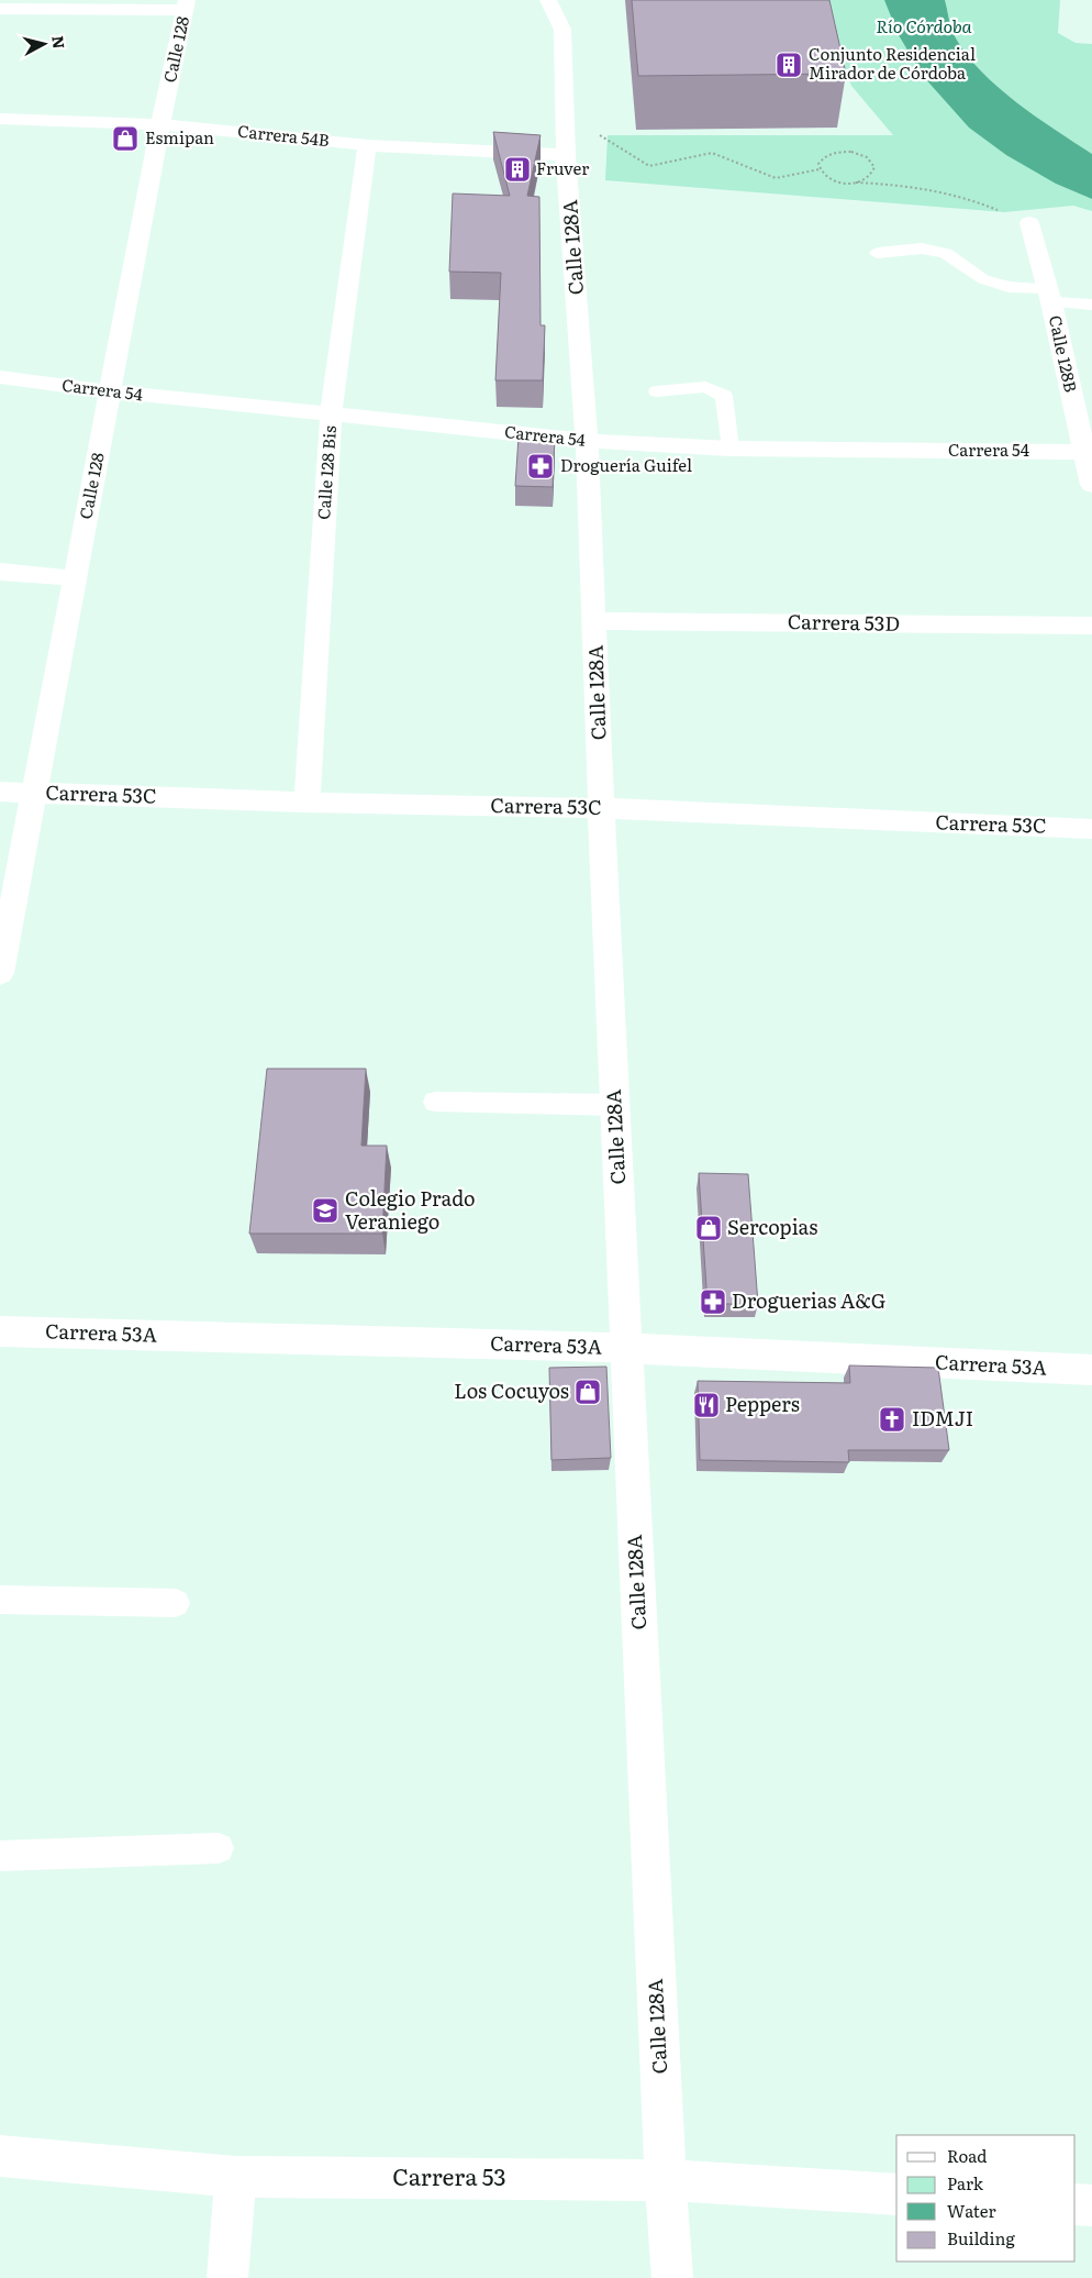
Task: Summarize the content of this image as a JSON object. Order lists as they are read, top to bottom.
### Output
{
  "streets": {
    "street": [
      "Calle 128",
      "Carrera 54B",
      "Calle 128A",
      "Calle 128B",
      "Carrera 54",
      "Calle 128 Bis",
      "Carrera 53D",
      "Carrera 53C",
      "Carrera 53A",
      "Carrera 53"
    ]
  },
  "crossings": [
    ["Calle 128", "Carrera 54B"],
    ["Calle 128", "Carrera 54"],
    ["Calle 128", "Carrera 53C"],
    ["Carrera 54B", "Calle 128A"],
    ["Carrera 54B", "Calle 128 Bis"],
    ["Calle 128A", "Carrera 54"],
    ["Calle 128A", "Carrera 53D"],
    ["Calle 128A", "Carrera 53C"],
    ["Calle 128A", "Carrera 53A"],
    ["Calle 128A", "Carrera 53"],
    ["Calle 128B", "Carrera 54"],
    ["Carrera 54", "Calle 128 Bis"],
    ["Calle 128 Bis", "Carrera 53C"]
  ],
  "water": ["Río Córdoba"],
  "places": {
    "building": ["Conjunto Residencial Mirador de Córdoba", "Fruver"],
    "shop": ["Esmipan", "Sercopias", "Los Cocuyos"],
    "pharmacy": ["Droguería Guifel", "Droguerias A&G"],
    "school or university": ["Colegio Prado Veraniego"],
    "restaurant": ["Peppers"],
    "church": ["IDMJI"]
  },
  "legend": [
    "Road",
    "Park",
    "Water",
    "Building"
  ],
  "north": "right"
}
